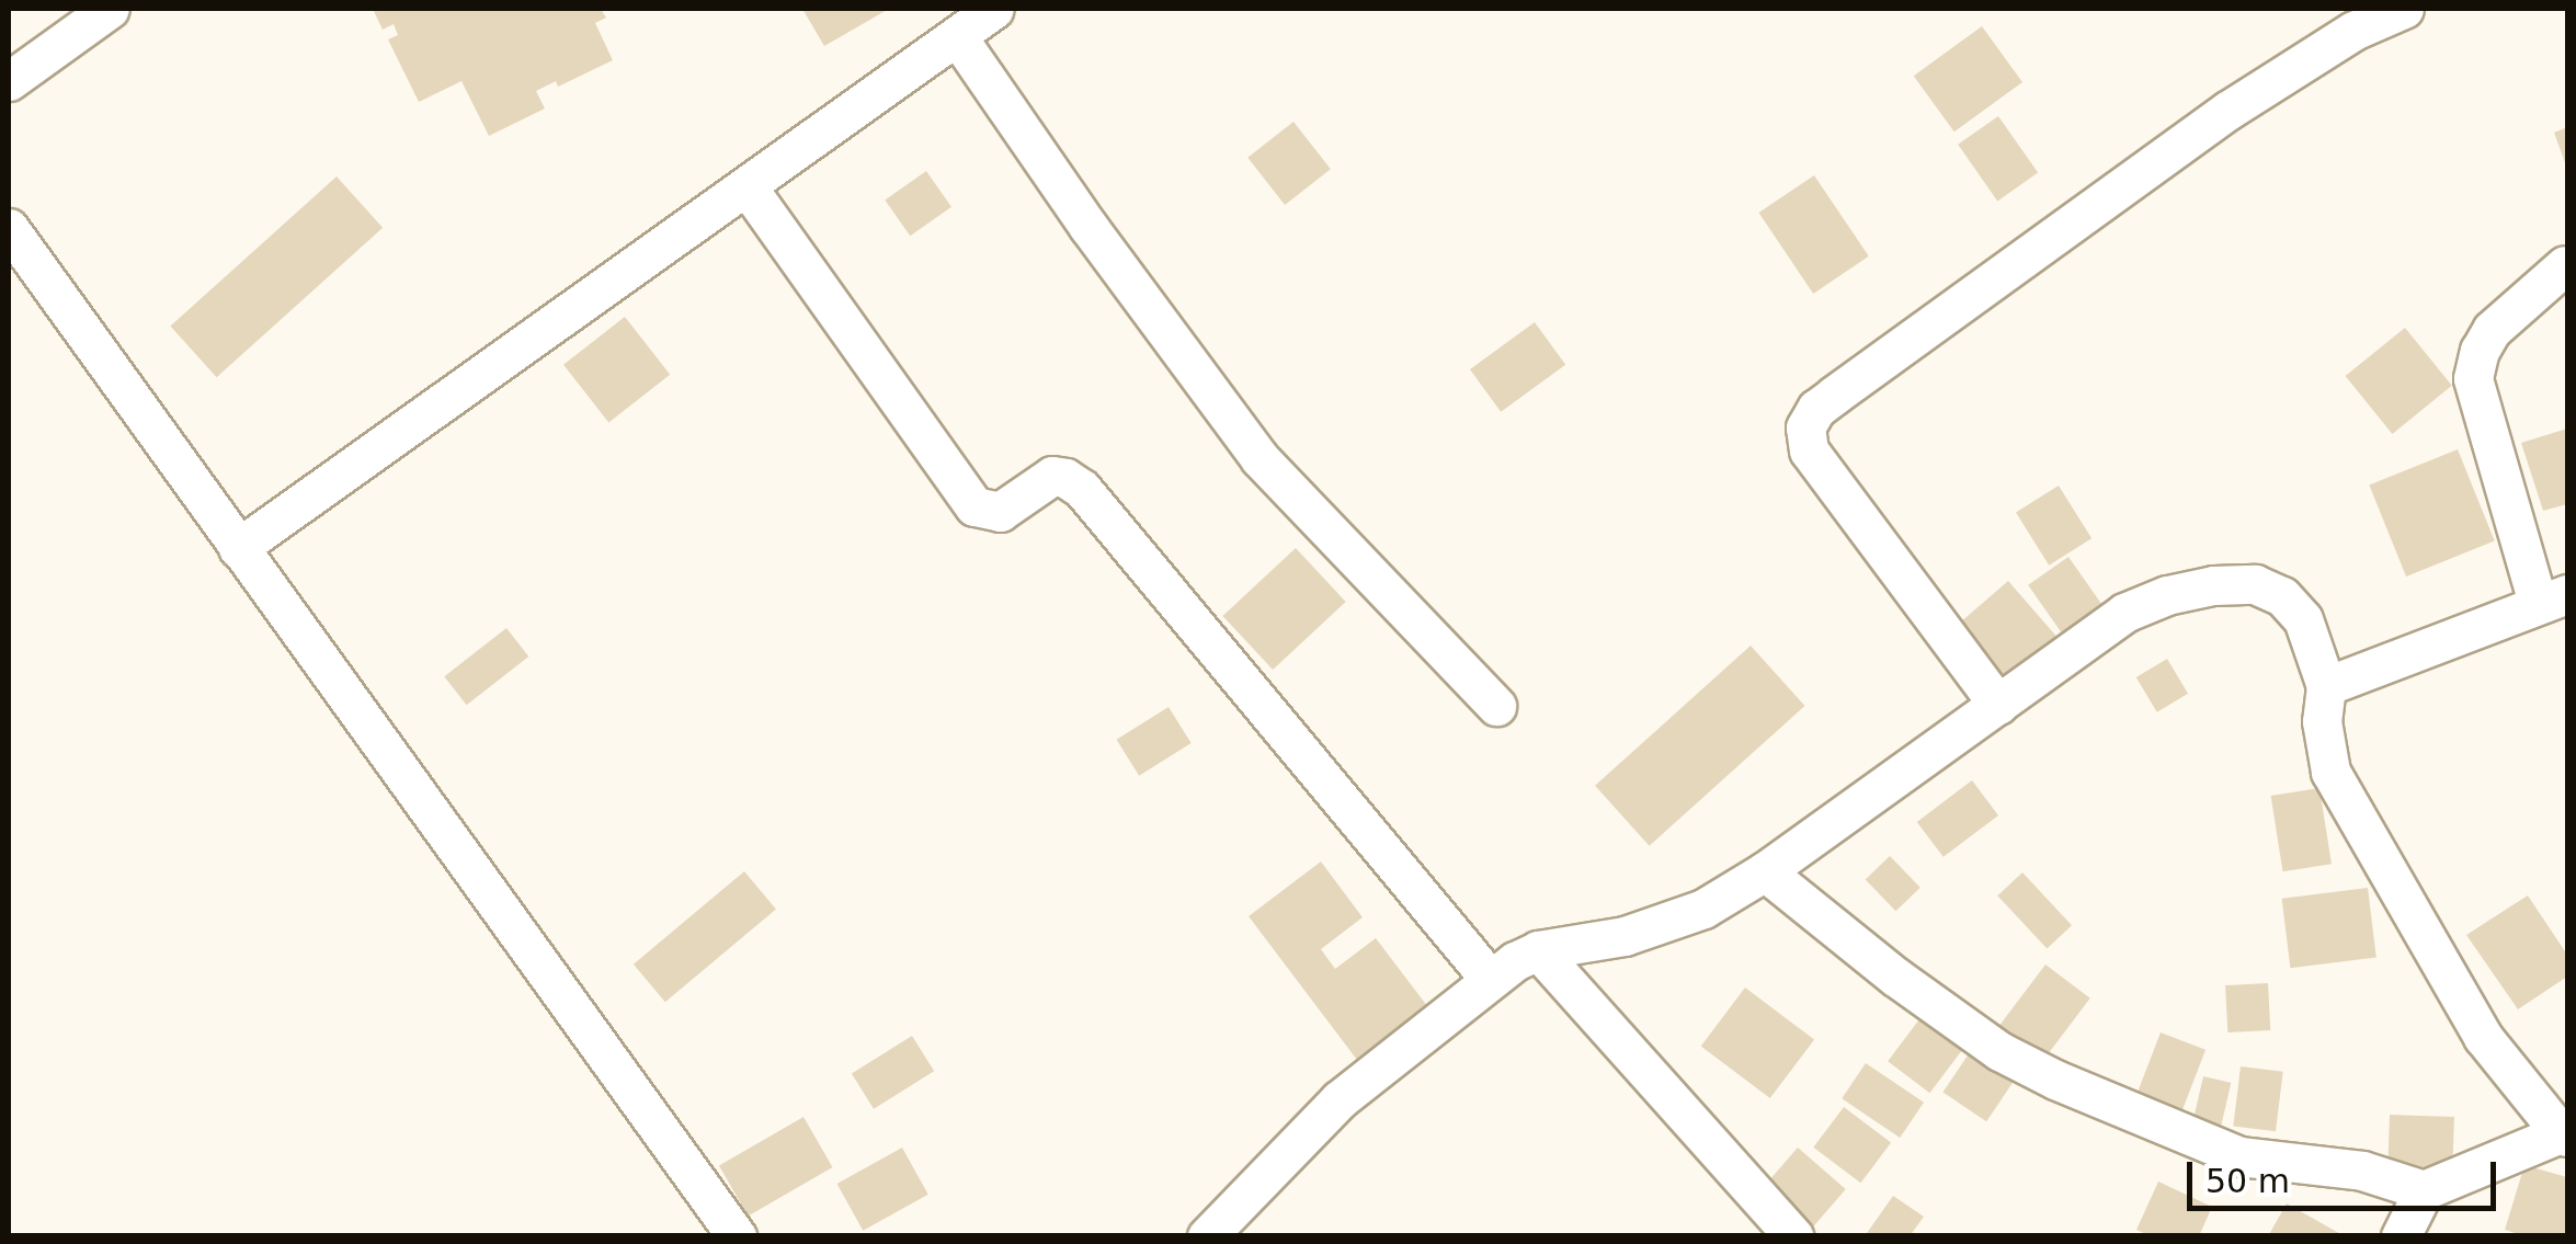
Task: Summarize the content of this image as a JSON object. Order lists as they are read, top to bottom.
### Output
{
  "scale_bar": "50 m"
}
